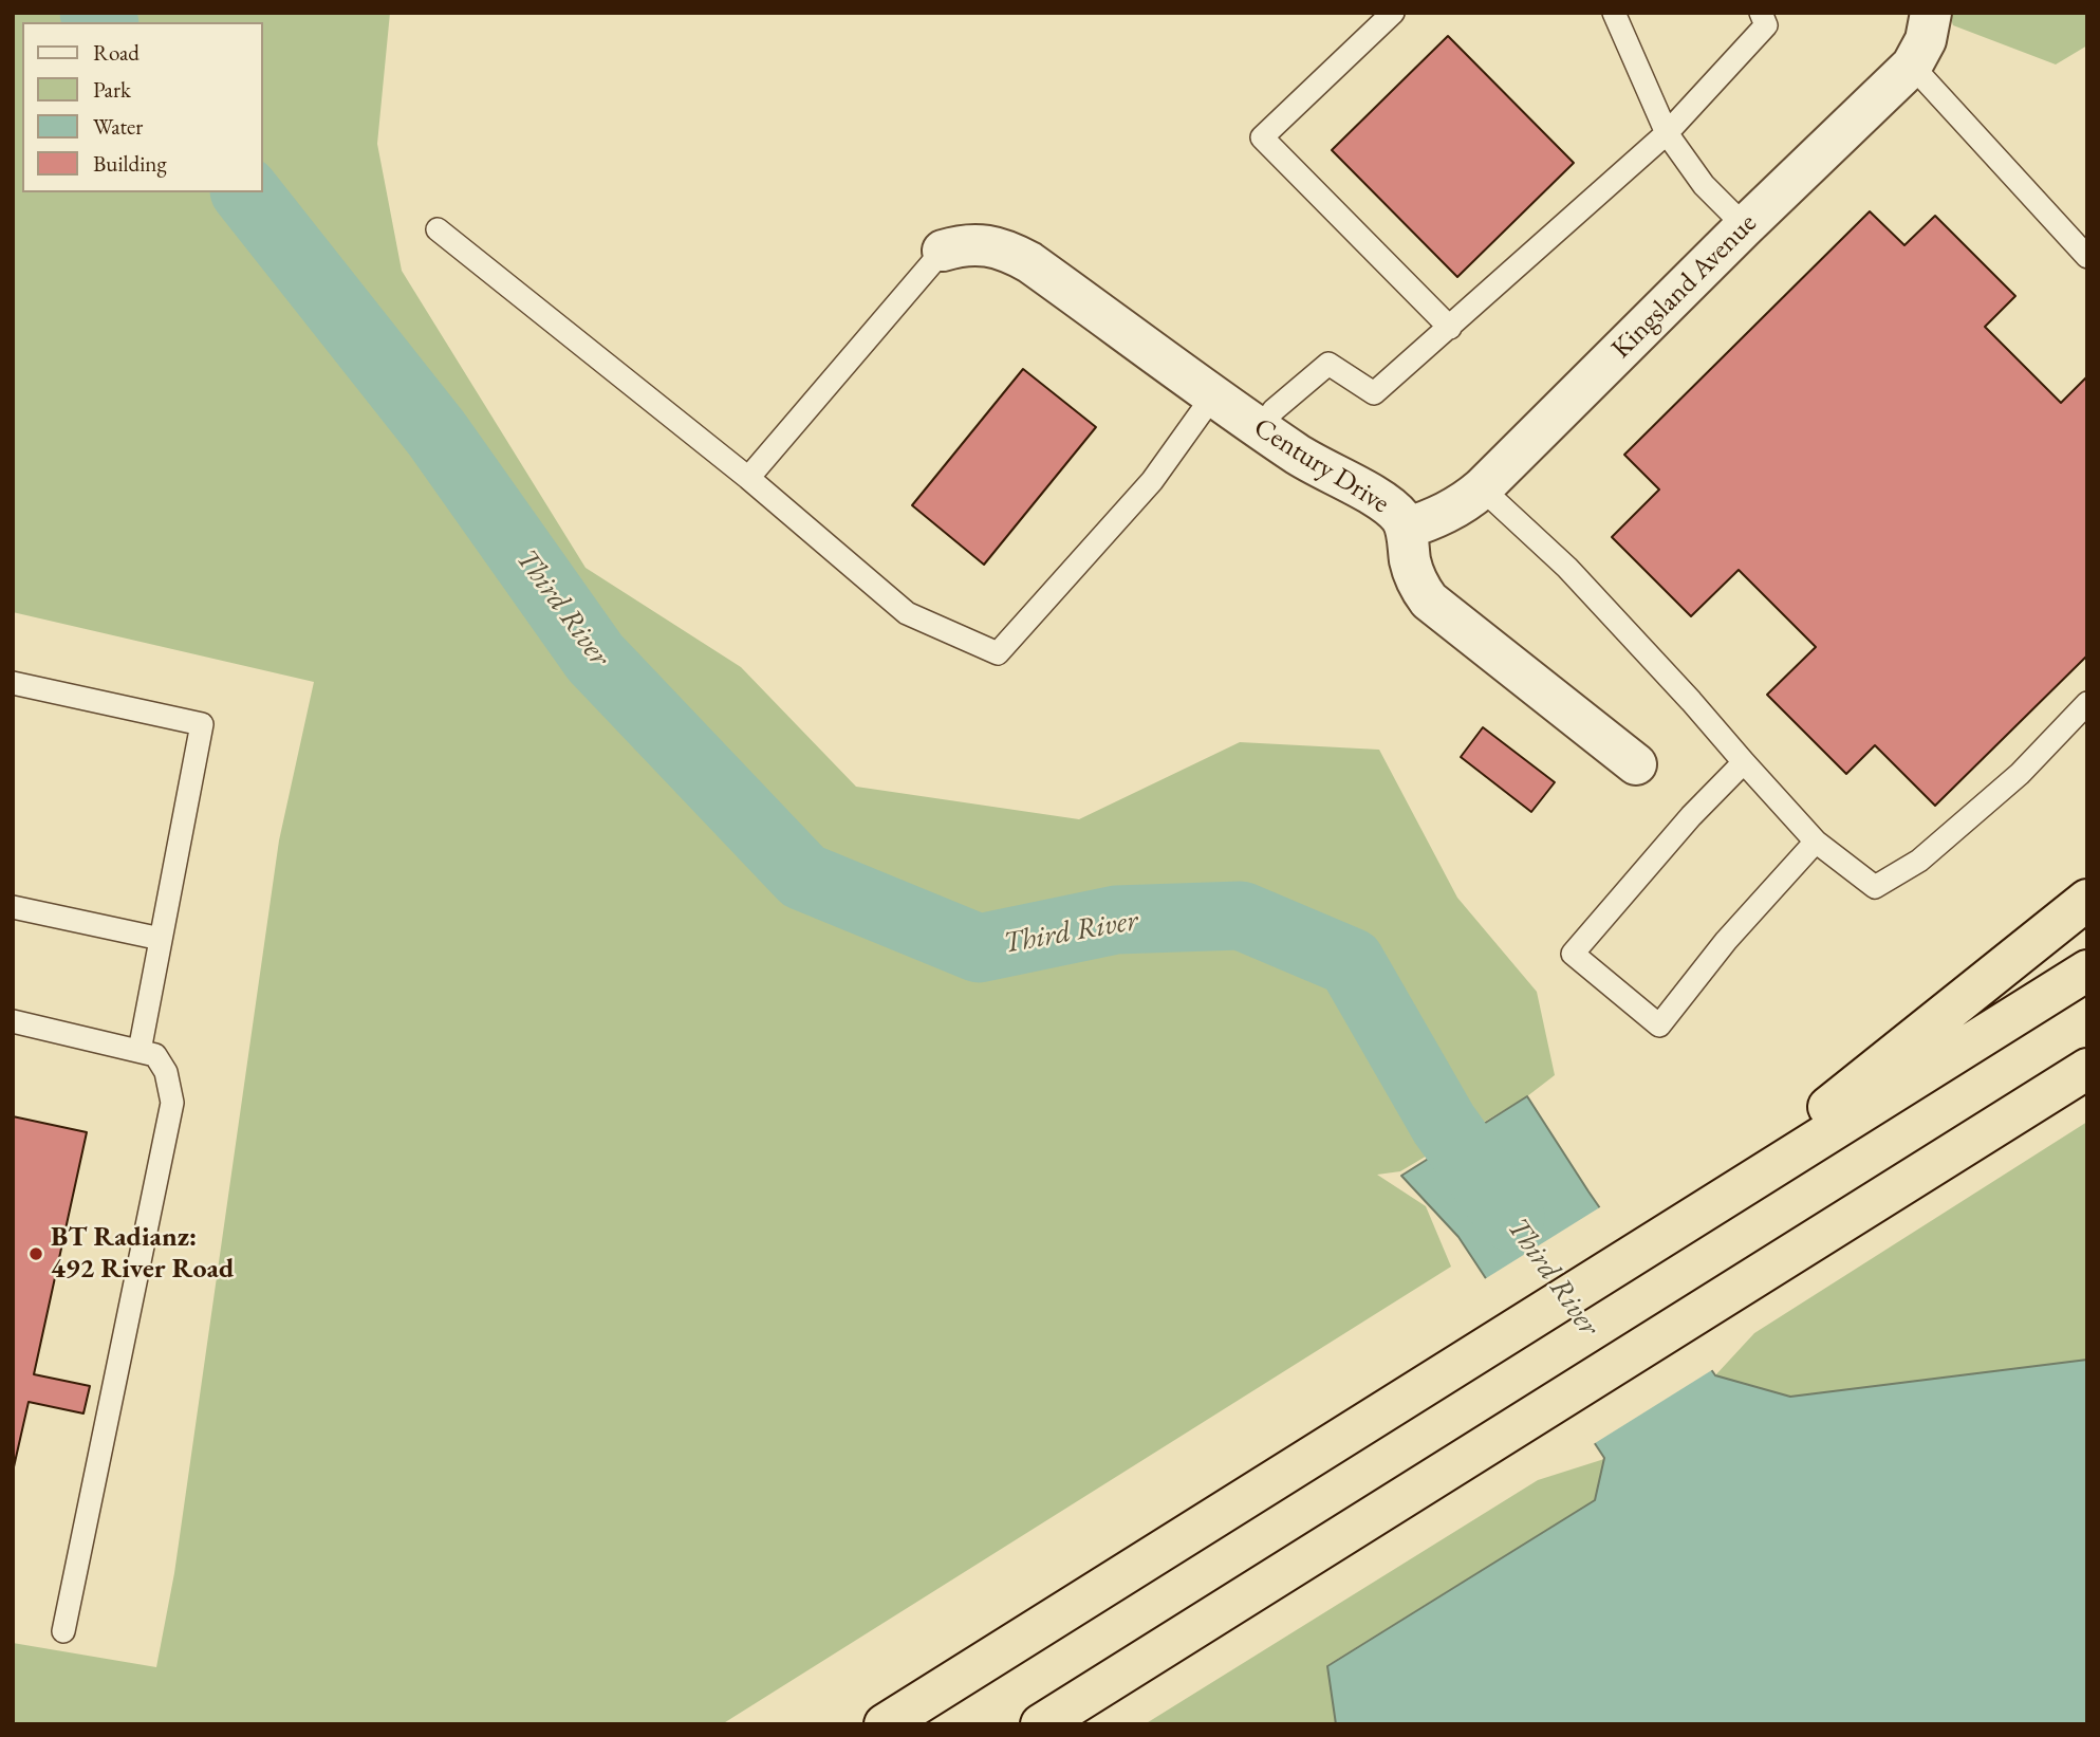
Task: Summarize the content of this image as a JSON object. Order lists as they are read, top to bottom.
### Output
{
  "streets": {
    "street": ["Kingsland Avenue", "Century Drive"]
  },
  "crossings": [
    ["Kingsland Avenue", "Century Drive"]
  ],
  "water": ["Third River"],
  "places": ["BT Radianz: 492 River Road"],
  "legend": [
    "Road",
    "Park",
    "Water",
    "Building"
  ]
}
